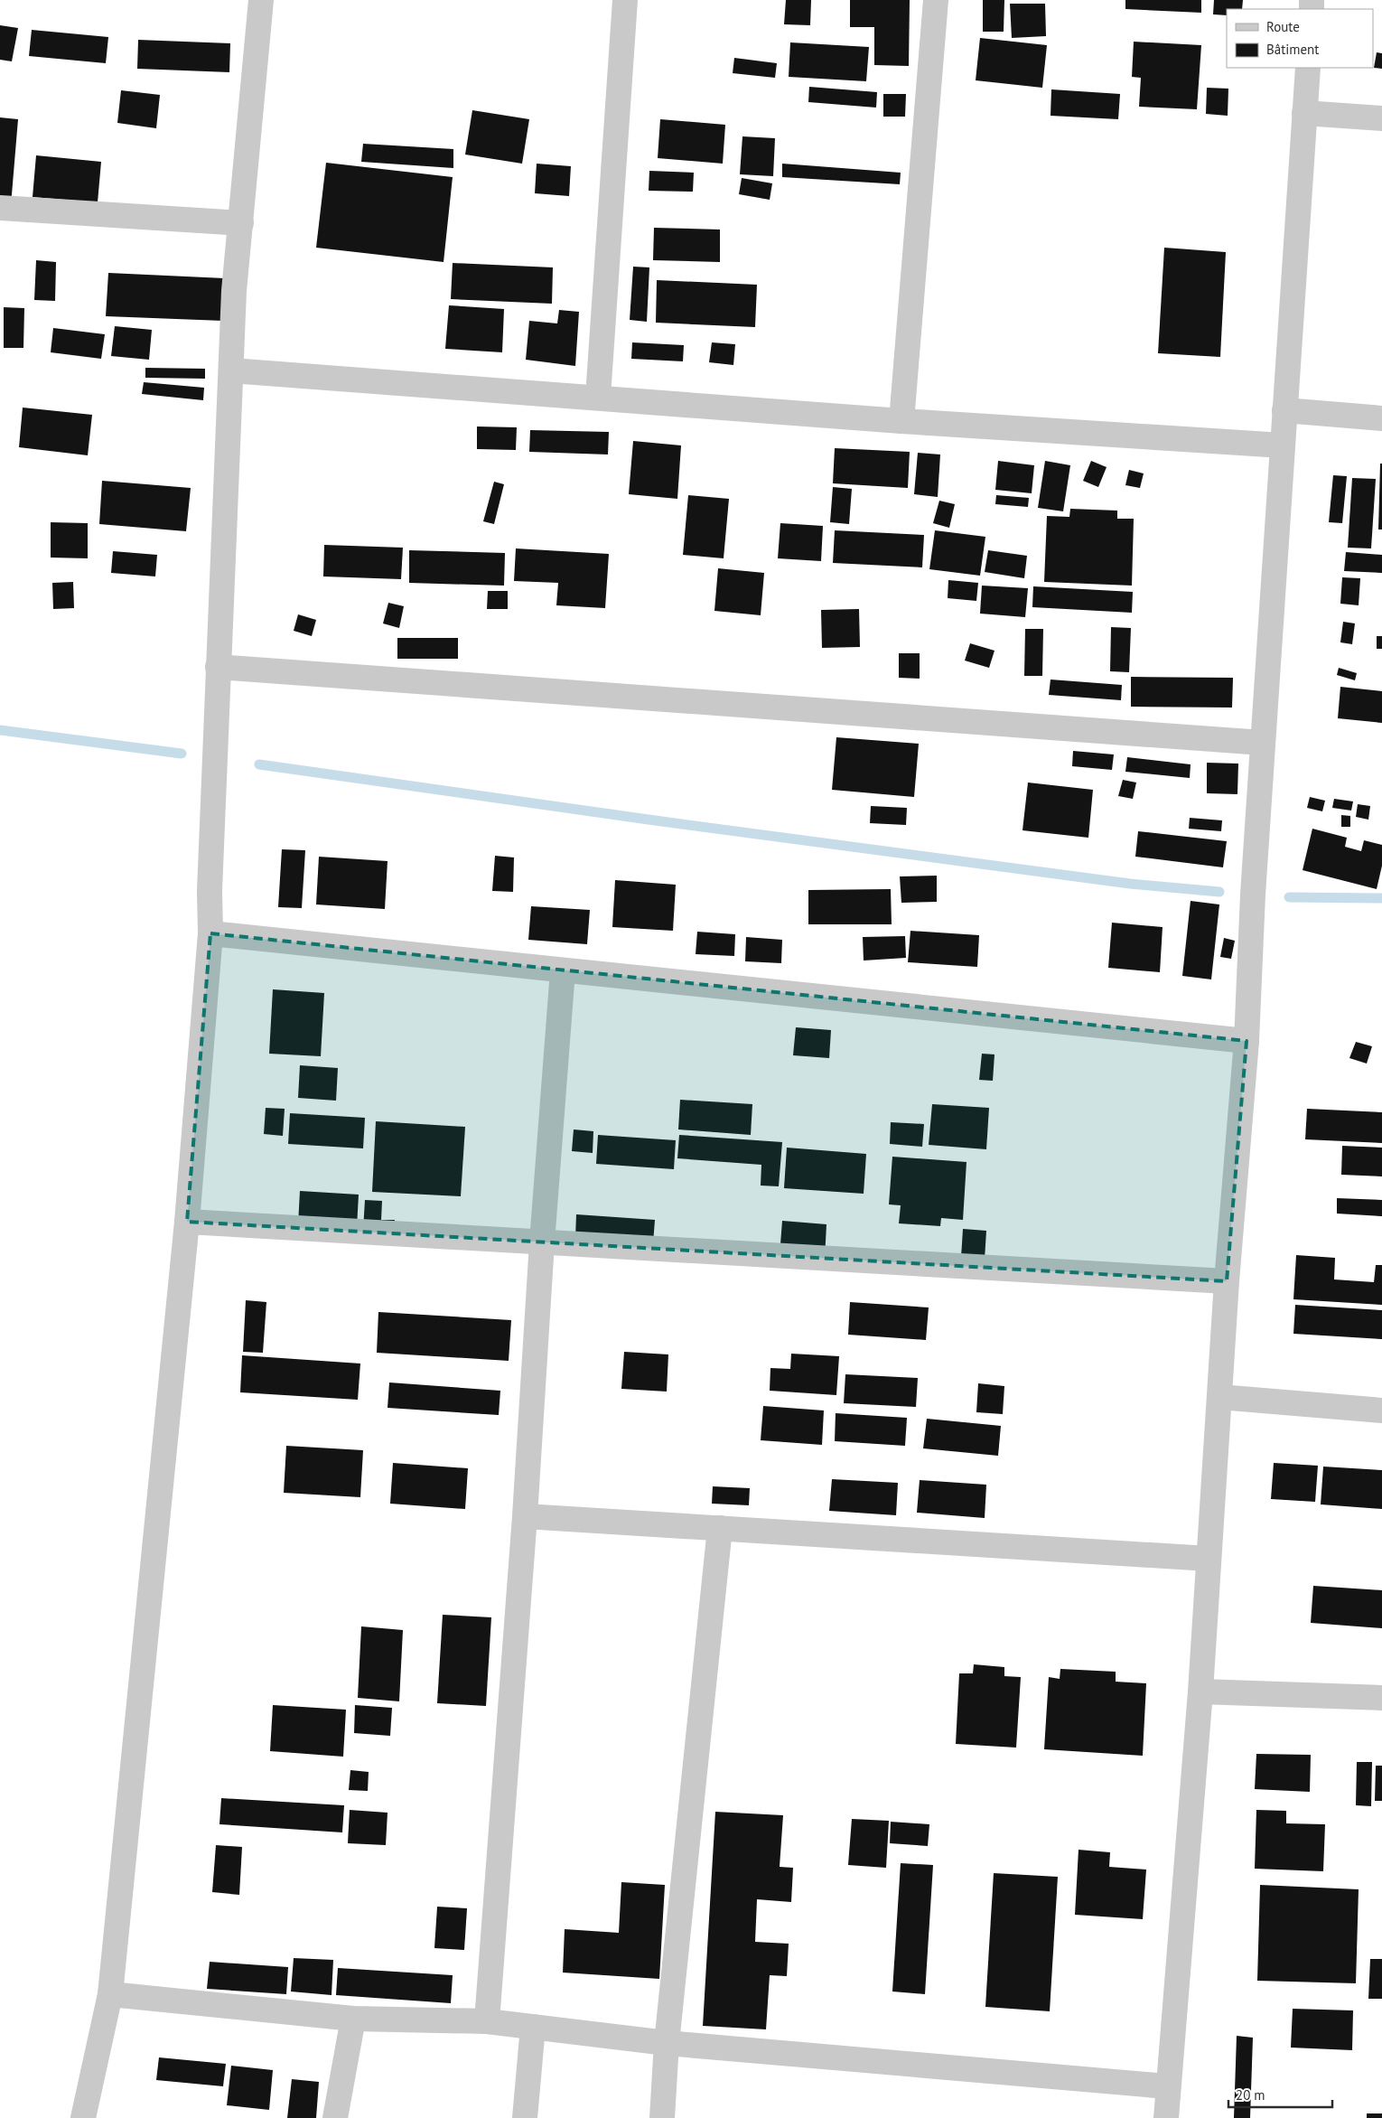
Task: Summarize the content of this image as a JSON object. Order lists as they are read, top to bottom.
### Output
{
  "legend": ["Route", "Bâtiment"],
  "scale_bar": "20 m"
}
